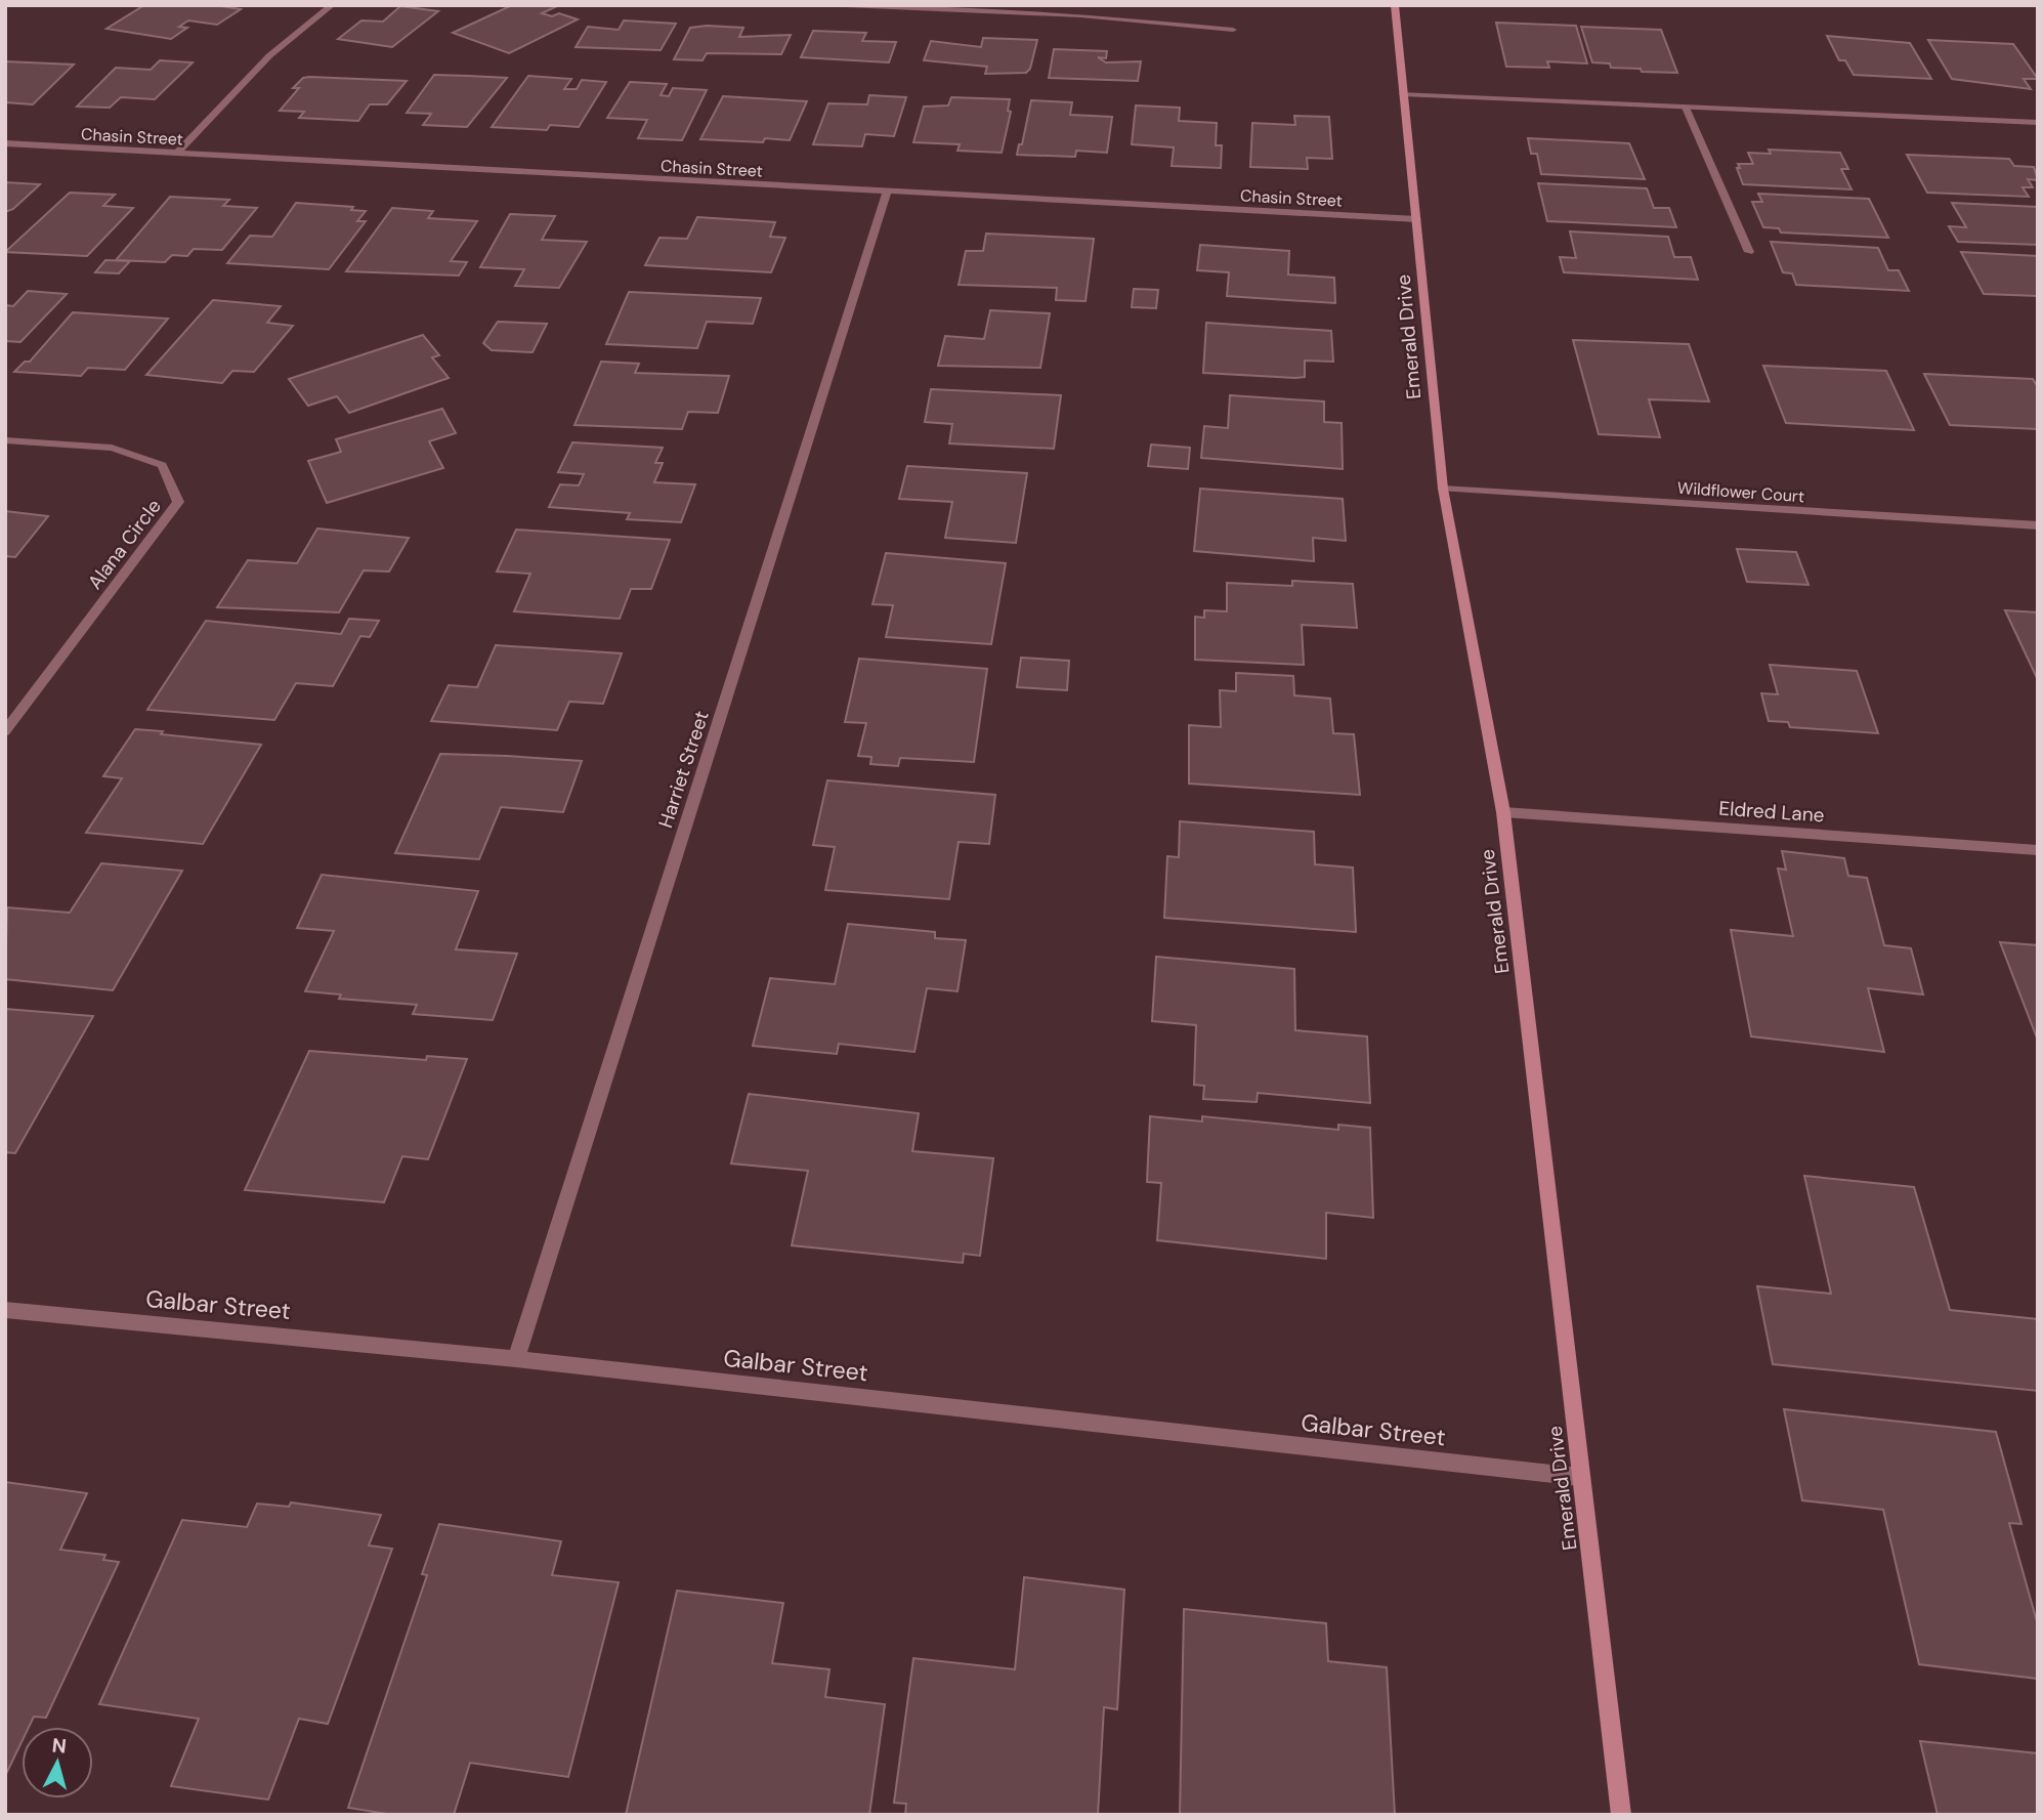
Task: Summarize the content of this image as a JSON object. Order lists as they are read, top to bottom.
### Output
{
  "streets": {
    "main road": ["Emerald Drive"],
    "street": [
      "Chasin Street",
      "Wildflower Court",
      "Alana Circle",
      "Harriet Street",
      "Eldred Lane",
      "Galbar Street"
    ]
  },
  "crossings": [
    ["Chasin Street", "Emerald Drive"],
    ["Chasin Street", "Harriet Street"],
    ["Emerald Drive", "Wildflower Court"],
    ["Emerald Drive", "Eldred Lane"],
    ["Emerald Drive", "Galbar Street"],
    ["Harriet Street", "Galbar Street"]
  ],
  "north": "top"
}
